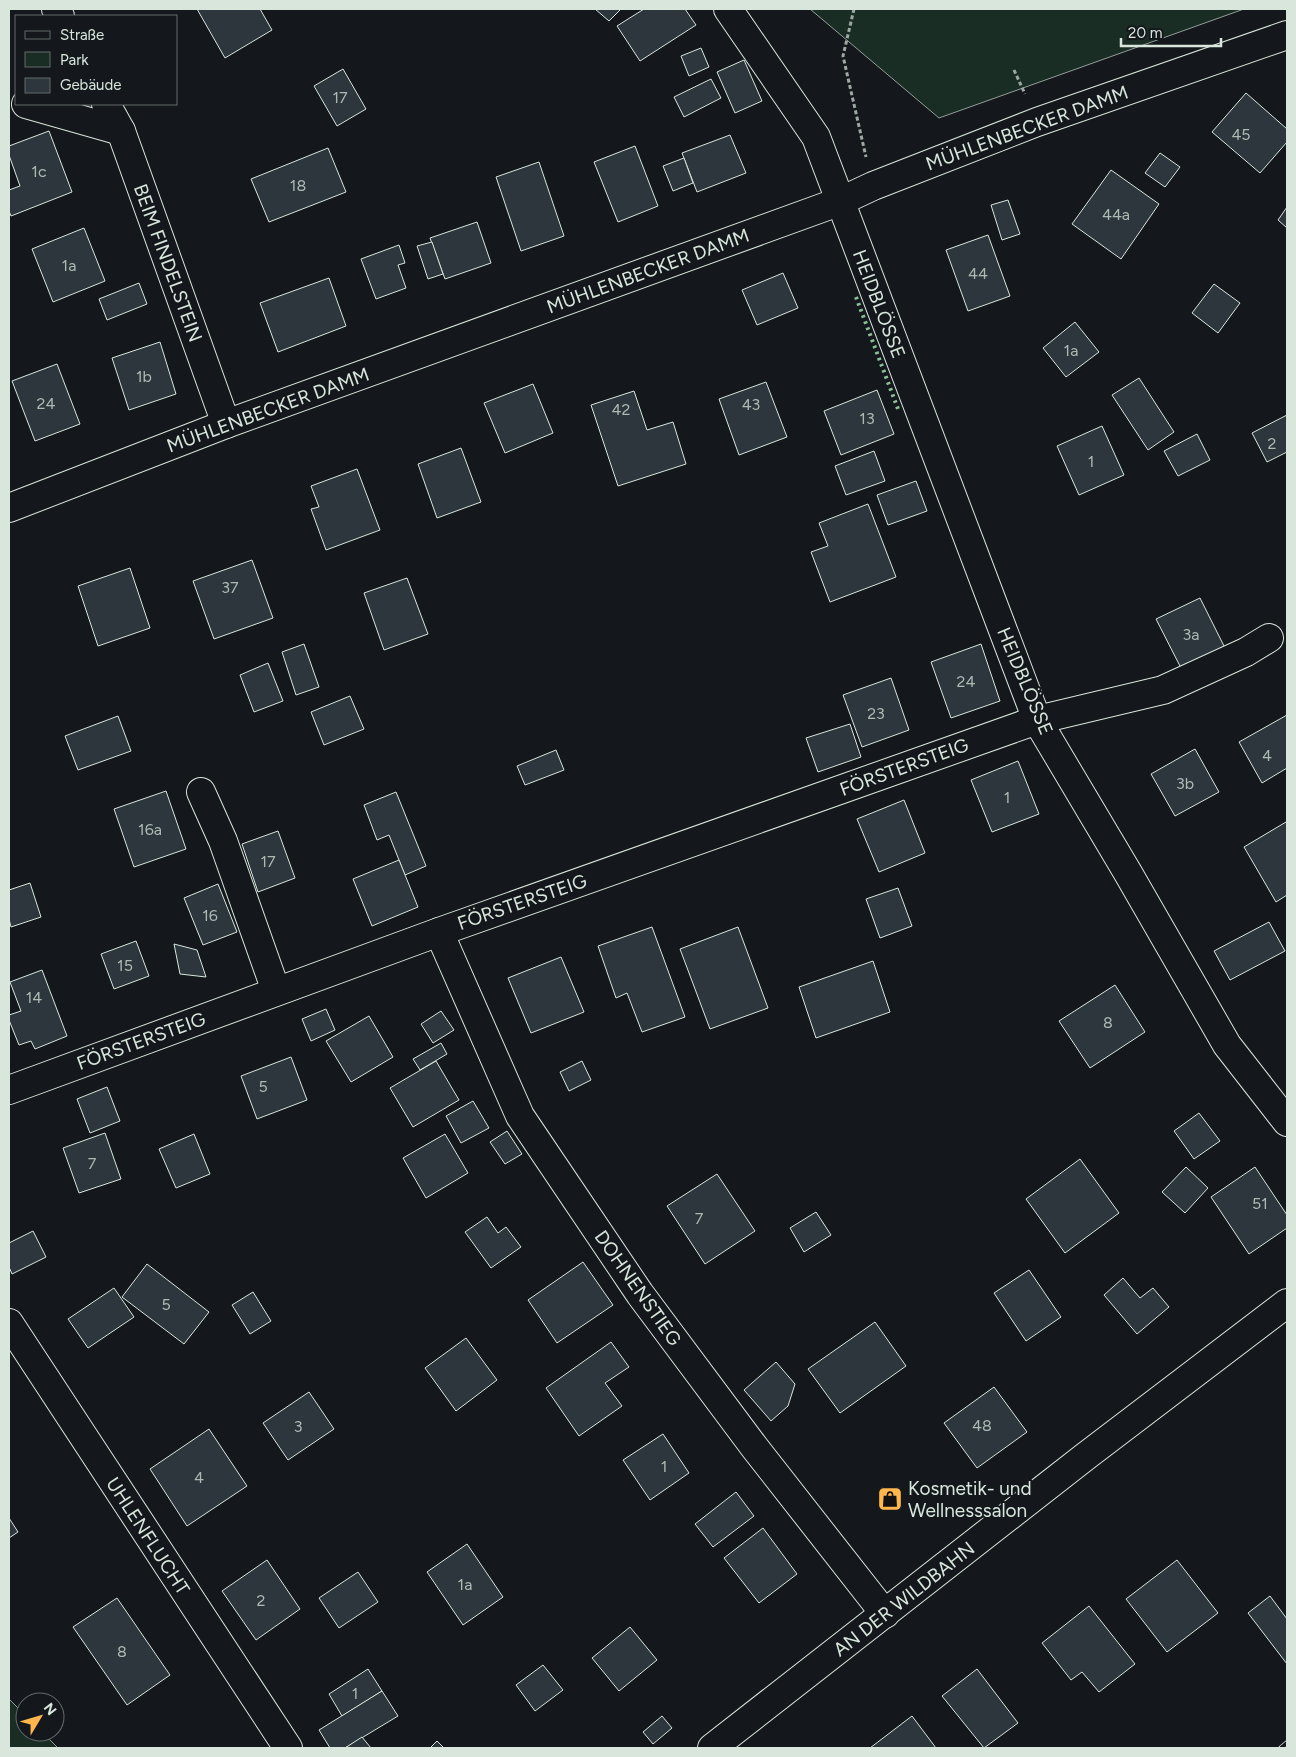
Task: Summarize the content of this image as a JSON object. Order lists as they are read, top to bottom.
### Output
{
  "streets": {
    "street": [
      "MÜHLENBECKER DAMM",
      "BEIM FINDELSTEIN",
      "HEIDBLÖSSE",
      "FÖRSTERSTEIG",
      "DOHNENSTIEG",
      "UHLENFLUCHT",
      "AN DER WILDBAHN"
    ]
  },
  "crossings": [
    ["MÜHLENBECKER DAMM", "BEIM FINDELSTEIN"],
    ["MÜHLENBECKER DAMM", "HEIDBLÖSSE"],
    ["HEIDBLÖSSE", "FÖRSTERSTEIG"],
    ["FÖRSTERSTEIG", "DOHNENSTIEG"],
    ["DOHNENSTIEG", "AN DER WILDBAHN"]
  ],
  "places": {
    "shop": ["Kosmetik- und Wellnesssalon"]
  },
  "house_numbers": [
    "17",
    "45",
    "1c",
    "18",
    "44a",
    "1a",
    "44",
    "1a",
    "1b",
    "24",
    "43",
    "42",
    "13",
    "2",
    "1",
    "37",
    "3a",
    "24",
    "23",
    "4",
    "3b",
    "1",
    "16a",
    "17",
    "16",
    "15",
    "14",
    "8",
    "5",
    "7",
    "51",
    "7",
    "5",
    "48",
    "3",
    "1",
    "4",
    "1a",
    "2",
    "8",
    "1"
  ],
  "legend": ["Straße", "Park", "Gebäude"],
  "scale_bar": "20 m",
  "north": "top right"
}
